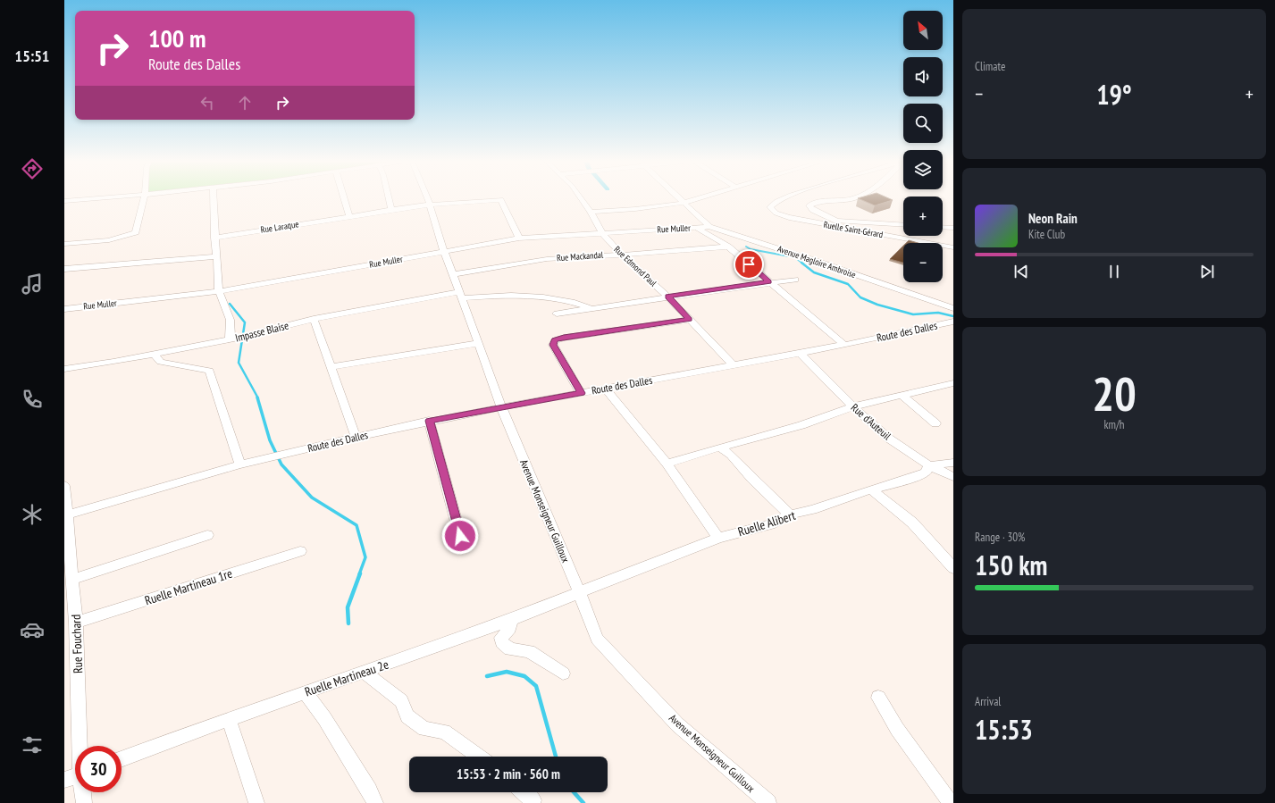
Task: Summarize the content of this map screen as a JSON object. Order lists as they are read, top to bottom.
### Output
{
  "streets": {
    "street": [
      "Rue Laraque",
      "Rue Muller",
      "Ruelle Saint-Gérard",
      "Rue Mackandal",
      "Avenue Magloire Ambroise",
      "Rue Edmond Paul",
      "Impasse Blaise",
      "Route des Dalles",
      "Rue d'Auteuil",
      "Avenue Monseigneur Guilloux",
      "Ruelle Alibert",
      "Ruelle Martineau 1re",
      "Rue Fouchard",
      "Ruelle Martineau 2e"
    ]
  },
  "crossings": [
    ["Rue Laraque", "Rue Muller"],
    ["Rue Laraque", "Avenue Monseigneur Guilloux"],
    ["Rue Muller", "Avenue Magloire Ambroise"],
    ["Rue Muller", "Rue Edmond Paul"],
    ["Rue Muller", "Avenue Monseigneur Guilloux"],
    ["Rue Mackandal", "Rue Edmond Paul"],
    ["Rue Mackandal", "Avenue Monseigneur Guilloux"],
    ["Rue Edmond Paul", "Route des Dalles"],
    ["Impasse Blaise", "Avenue Monseigneur Guilloux"],
    ["Route des Dalles", "Rue d'Auteuil"],
    ["Route des Dalles", "Avenue Monseigneur Guilloux"],
    ["Route des Dalles", "Rue Fouchard"],
    ["Rue d'Auteuil", "Ruelle Alibert"],
    ["Avenue Monseigneur Guilloux", "Ruelle Alibert"],
    ["Avenue Monseigneur Guilloux", "Ruelle Martineau 2e"],
    ["Ruelle Alibert", "Ruelle Martineau 2e"],
    ["Ruelle Martineau 1re", "Rue Fouchard"]
  ],
  "north": "top left",
  "page": {
    "tabs": "15:51",
    "tile": [
      "Climate",
      ["20", "km/h"],
      ["Range · 30%", "150 km"],
      ["Arrival", "15:53"]
    ],
    "map_buttons": ["+", "−"],
    "turn": ["100 m", "Route des Dalles"],
    "heat": ["−", "19°", "+"],
    "song": ["Neon Rain", "Kite Club"],
    "limit": "30",
    "trip": "15:53 · 2 min · 560 m"
  }
}
